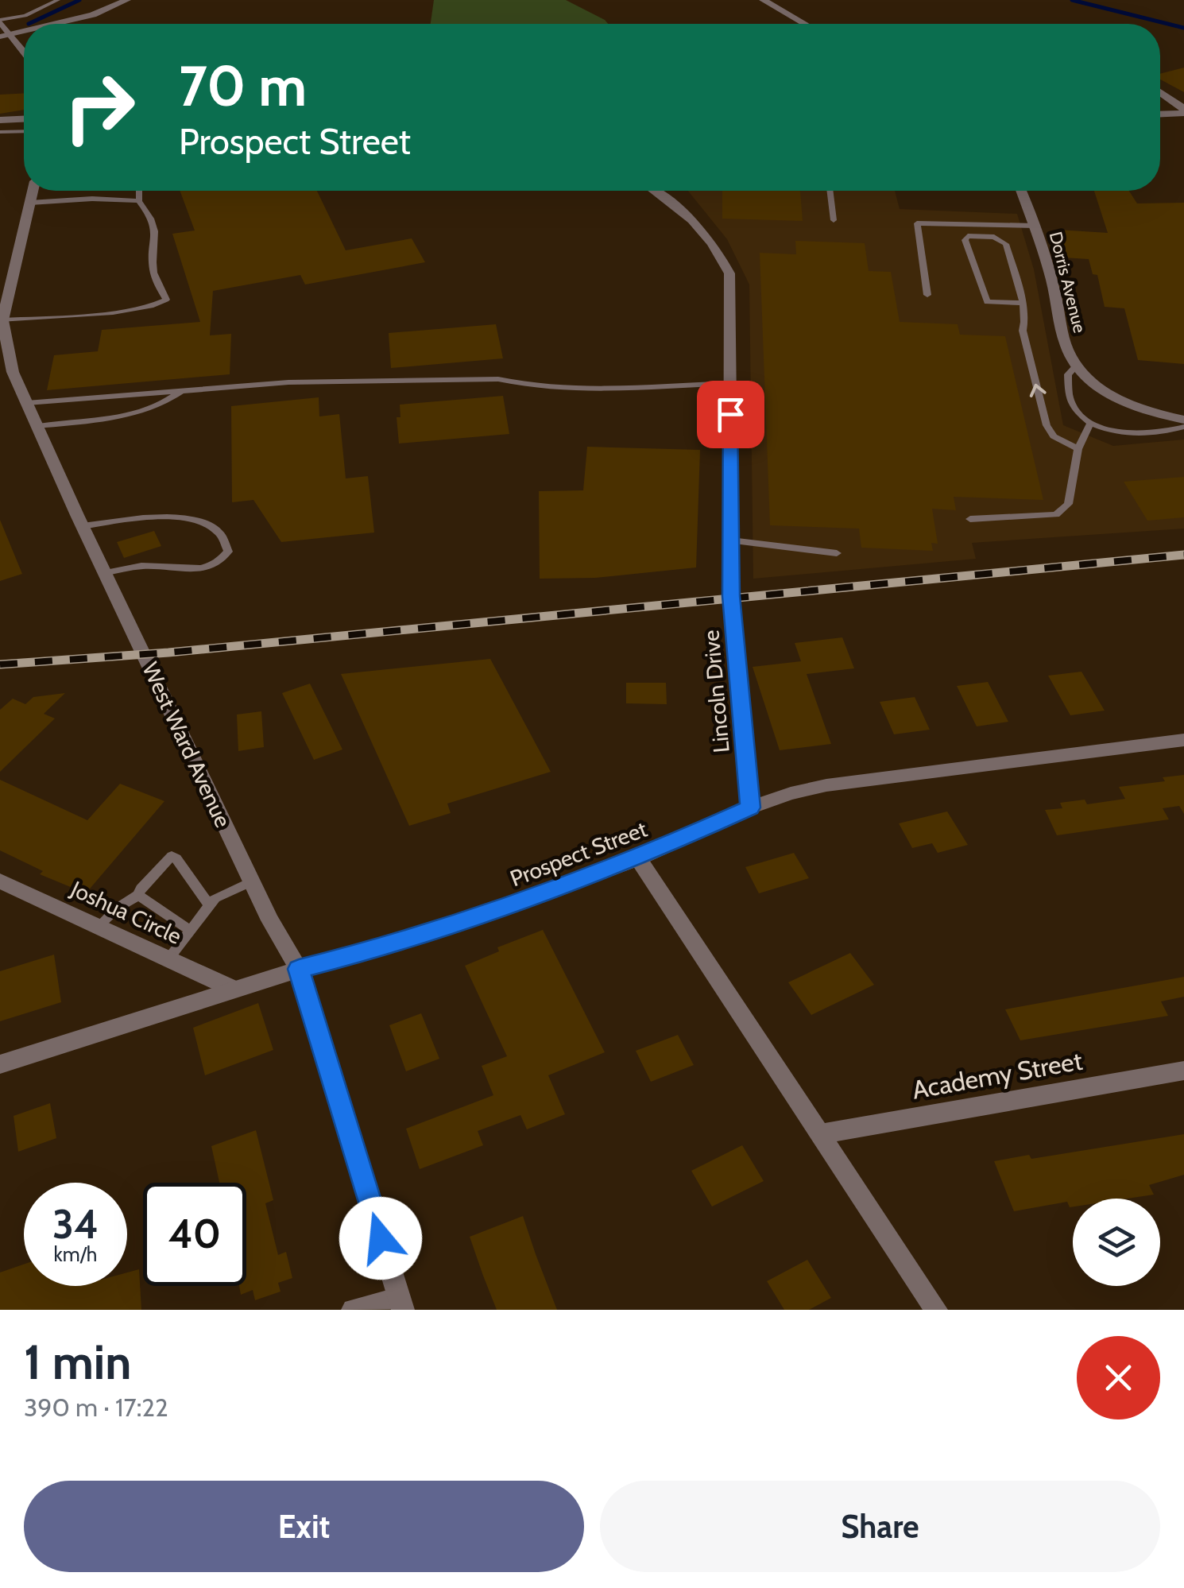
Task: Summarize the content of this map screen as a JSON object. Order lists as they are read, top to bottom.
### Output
{
  "streets": {
    "street": [
      "Dorris Avenue",
      "Lincoln Drive",
      "West Ward Avenue",
      "Prospect Street",
      "Joshua Circle",
      "Academy Street"
    ]
  },
  "crossings": [
    ["Lincoln Drive", "Prospect Street"],
    ["West Ward Avenue", "Prospect Street"],
    ["Prospect Street", "Joshua Circle"]
  ],
  "page": {
    "turn": ["70 m", "Prospect Street"],
    "speed": "34 km/h",
    "limit": "40",
    "heading": ["1 min", "390 m · 17:22"],
    "buttons": ["Exit", "Share"]
  }
}
